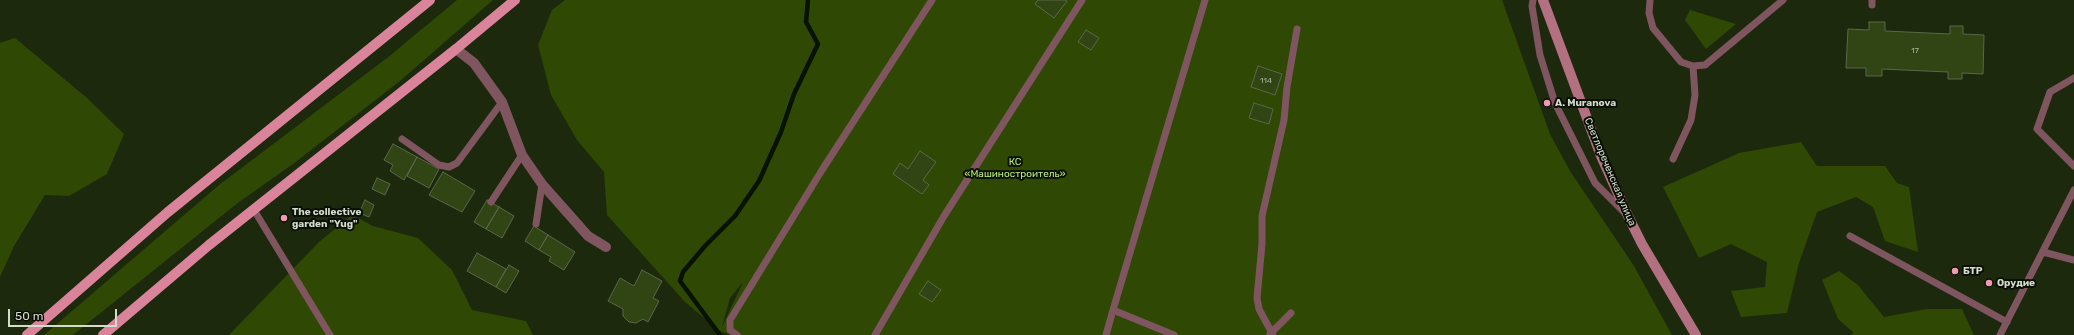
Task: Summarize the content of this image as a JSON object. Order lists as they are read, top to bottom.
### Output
{
  "streets": {
    "main road": ["Светлореченская улица"]
  },
  "parks": ["КС «Машиностроитель»"],
  "places": [
    "A. Muranova",
    "The collective garden \"Yug\"",
    "БТР",
    "Орудие"
  ],
  "house_numbers": ["17", "114"],
  "scale_bar": "50 m"
}
